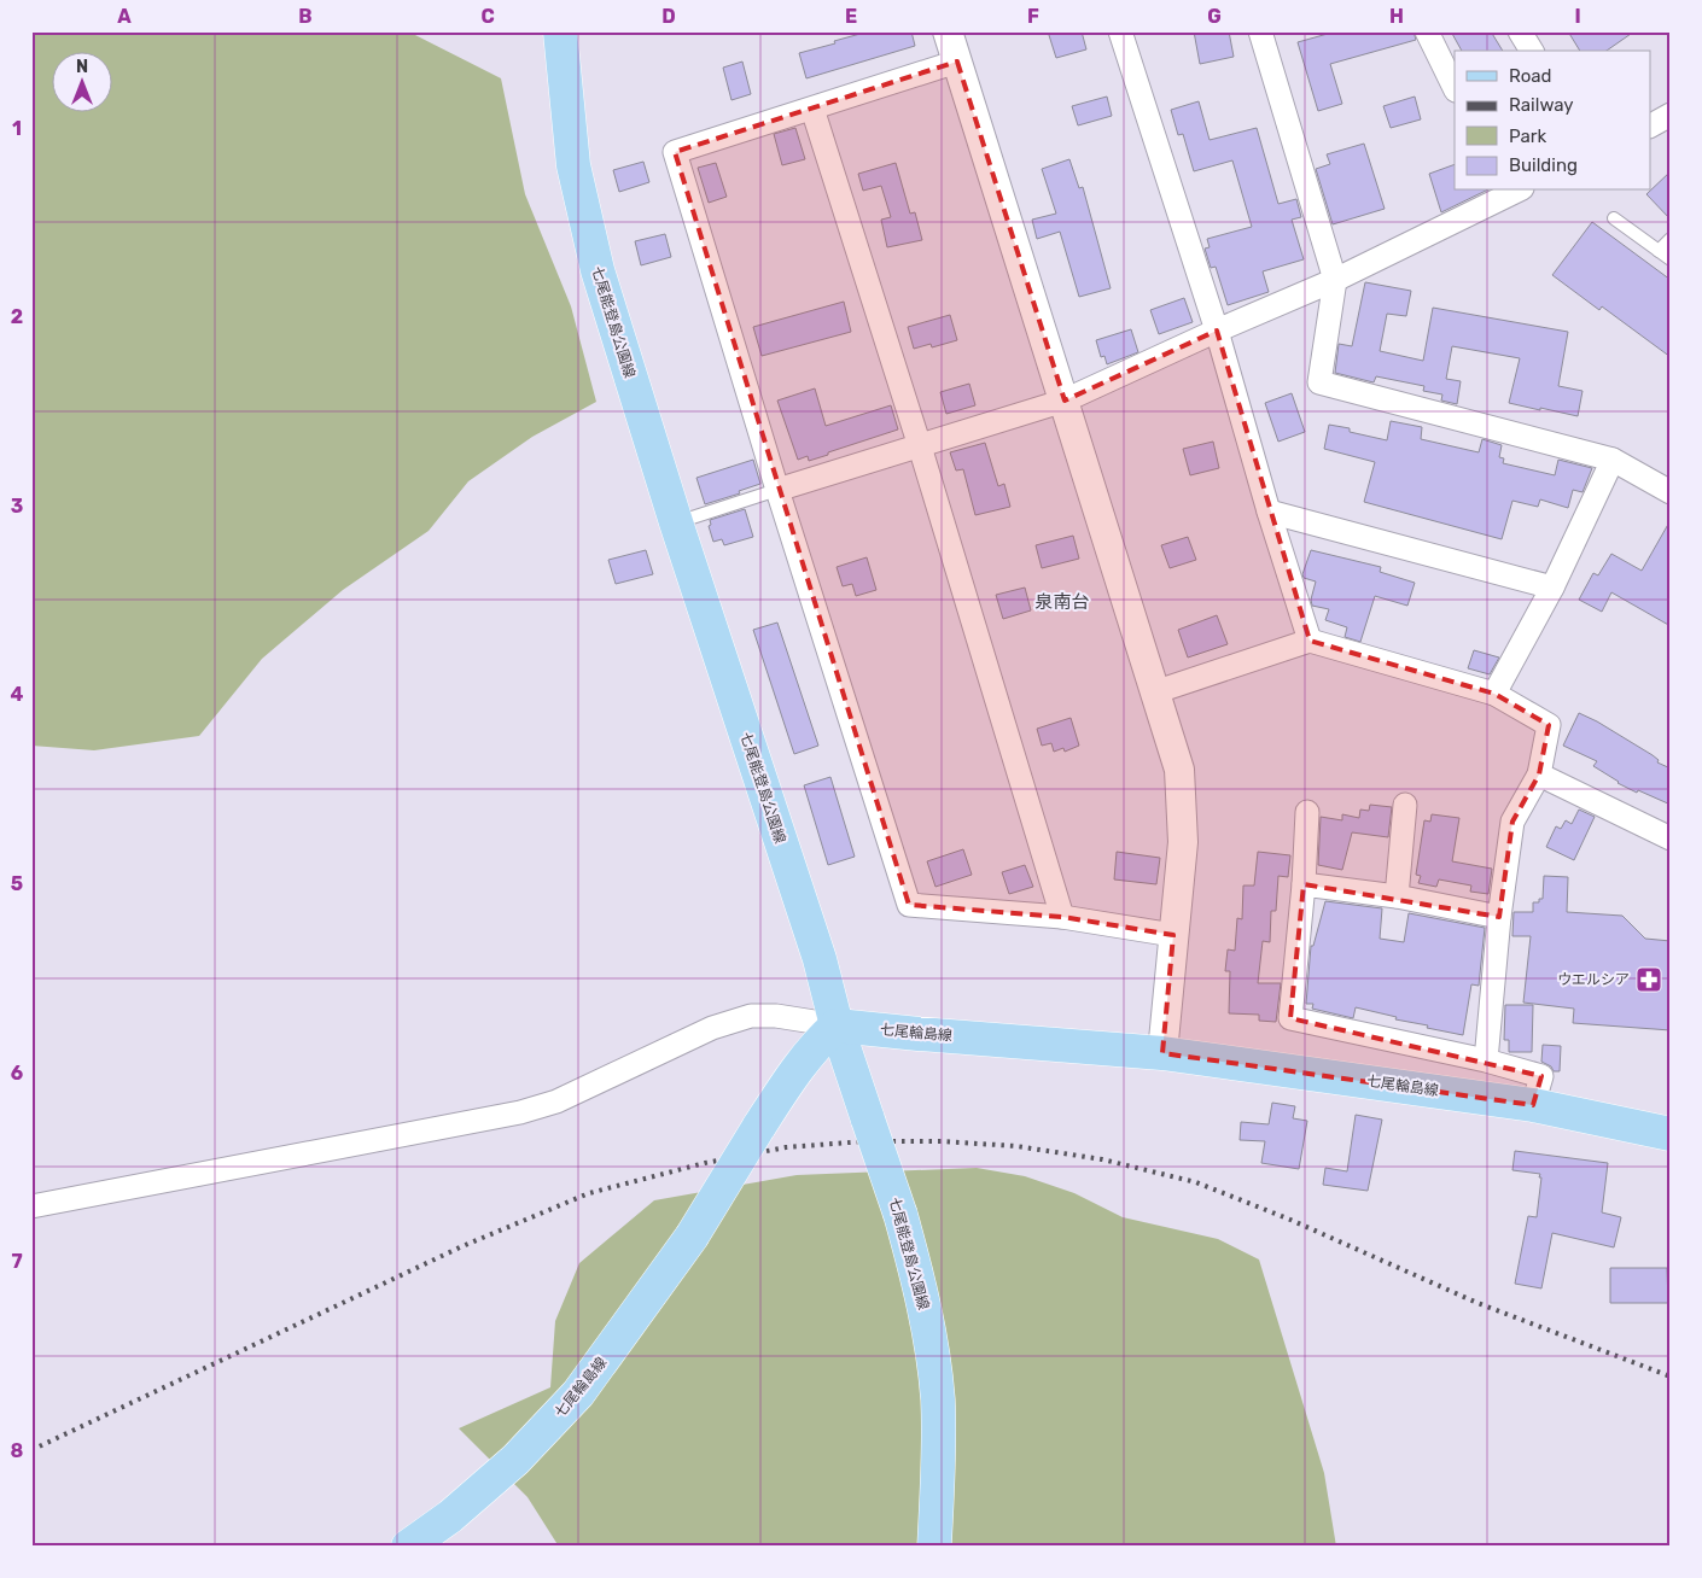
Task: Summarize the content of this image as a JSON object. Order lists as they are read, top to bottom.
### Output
{
  "streets": {
    "main road": ["七尾能登島公園線", "七尾輪島線"]
  },
  "crossings": [
    ["七尾能登島公園線", "七尾輪島線"]
  ],
  "districts": ["泉南台"],
  "places": {
    "pharmacy": ["ウエルシア"]
  },
  "legend": [
    "Road",
    "Railway",
    "Park",
    "Building"
  ],
  "north": "top",
  "grid": {
    "columns": [
      "A",
      "B",
      "C",
      "D",
      "E",
      "F",
      "G",
      "H",
      "I"
    ],
    "rows": [
      "1",
      "2",
      "3",
      "4",
      "5",
      "6",
      "7",
      "8"
    ]
  }
}
